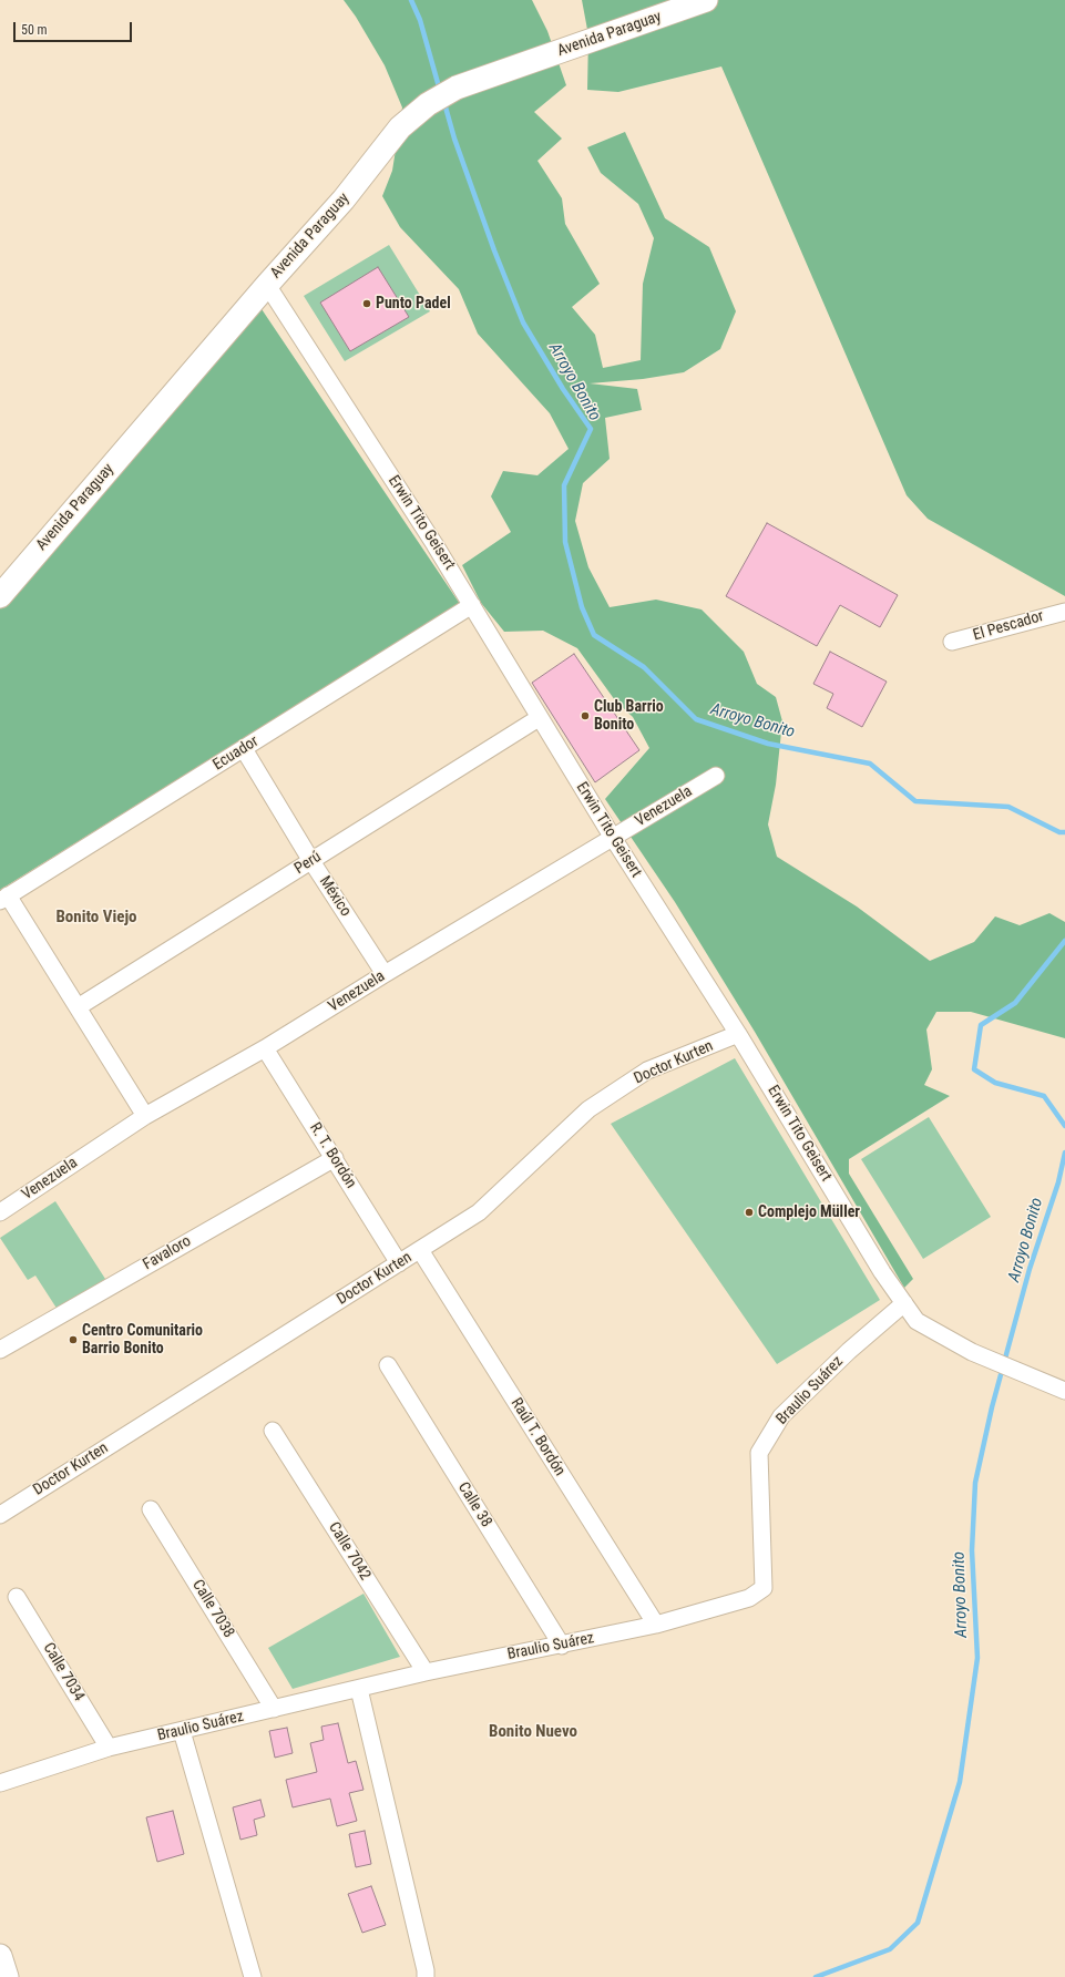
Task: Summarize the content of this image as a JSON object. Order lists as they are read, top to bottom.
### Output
{
  "streets": {
    "main road": ["Avenida Paraguay"],
    "street": [
      "Erwin Tito Geisert",
      "El Pescador",
      "Ecuador",
      "Venezuela",
      "Perú",
      "México",
      "Doctor Kurten",
      "R. T. Bordón",
      "Favaloro",
      "Braulio Suárez",
      "Raúl T. Bordón",
      "Calle 38",
      "Calle 7042",
      "Calle 7038",
      "Calle 7034"
    ]
  },
  "crossings": [
    ["Avenida Paraguay", "Erwin Tito Geisert"],
    ["Erwin Tito Geisert", "Ecuador"],
    ["Erwin Tito Geisert", "Venezuela"],
    ["Erwin Tito Geisert", "Perú"],
    ["Erwin Tito Geisert", "Doctor Kurten"],
    ["Erwin Tito Geisert", "Braulio Suárez"],
    ["Ecuador", "México"],
    ["Venezuela", "México"],
    ["Venezuela", "R. T. Bordón"],
    ["Perú", "México"],
    ["Doctor Kurten", "R. T. Bordón"],
    ["Doctor Kurten", "Raúl T. Bordón"],
    ["R. T. Bordón", "Favaloro"],
    ["Braulio Suárez", "Raúl T. Bordón"],
    ["Braulio Suárez", "Calle 38"],
    ["Braulio Suárez", "Calle 7042"],
    ["Braulio Suárez", "Calle 7038"],
    ["Braulio Suárez", "Calle 7034"]
  ],
  "districts": ["Bonito Viejo", "Bonito Nuevo"],
  "water": ["Arroyo Bonito"],
  "places": [
    "Punto Padel",
    "Club Barrio Bonito",
    "Complejo Müller",
    "Centro Comunitario Barrio Bonito"
  ],
  "scale_bar": "50 m"
}
